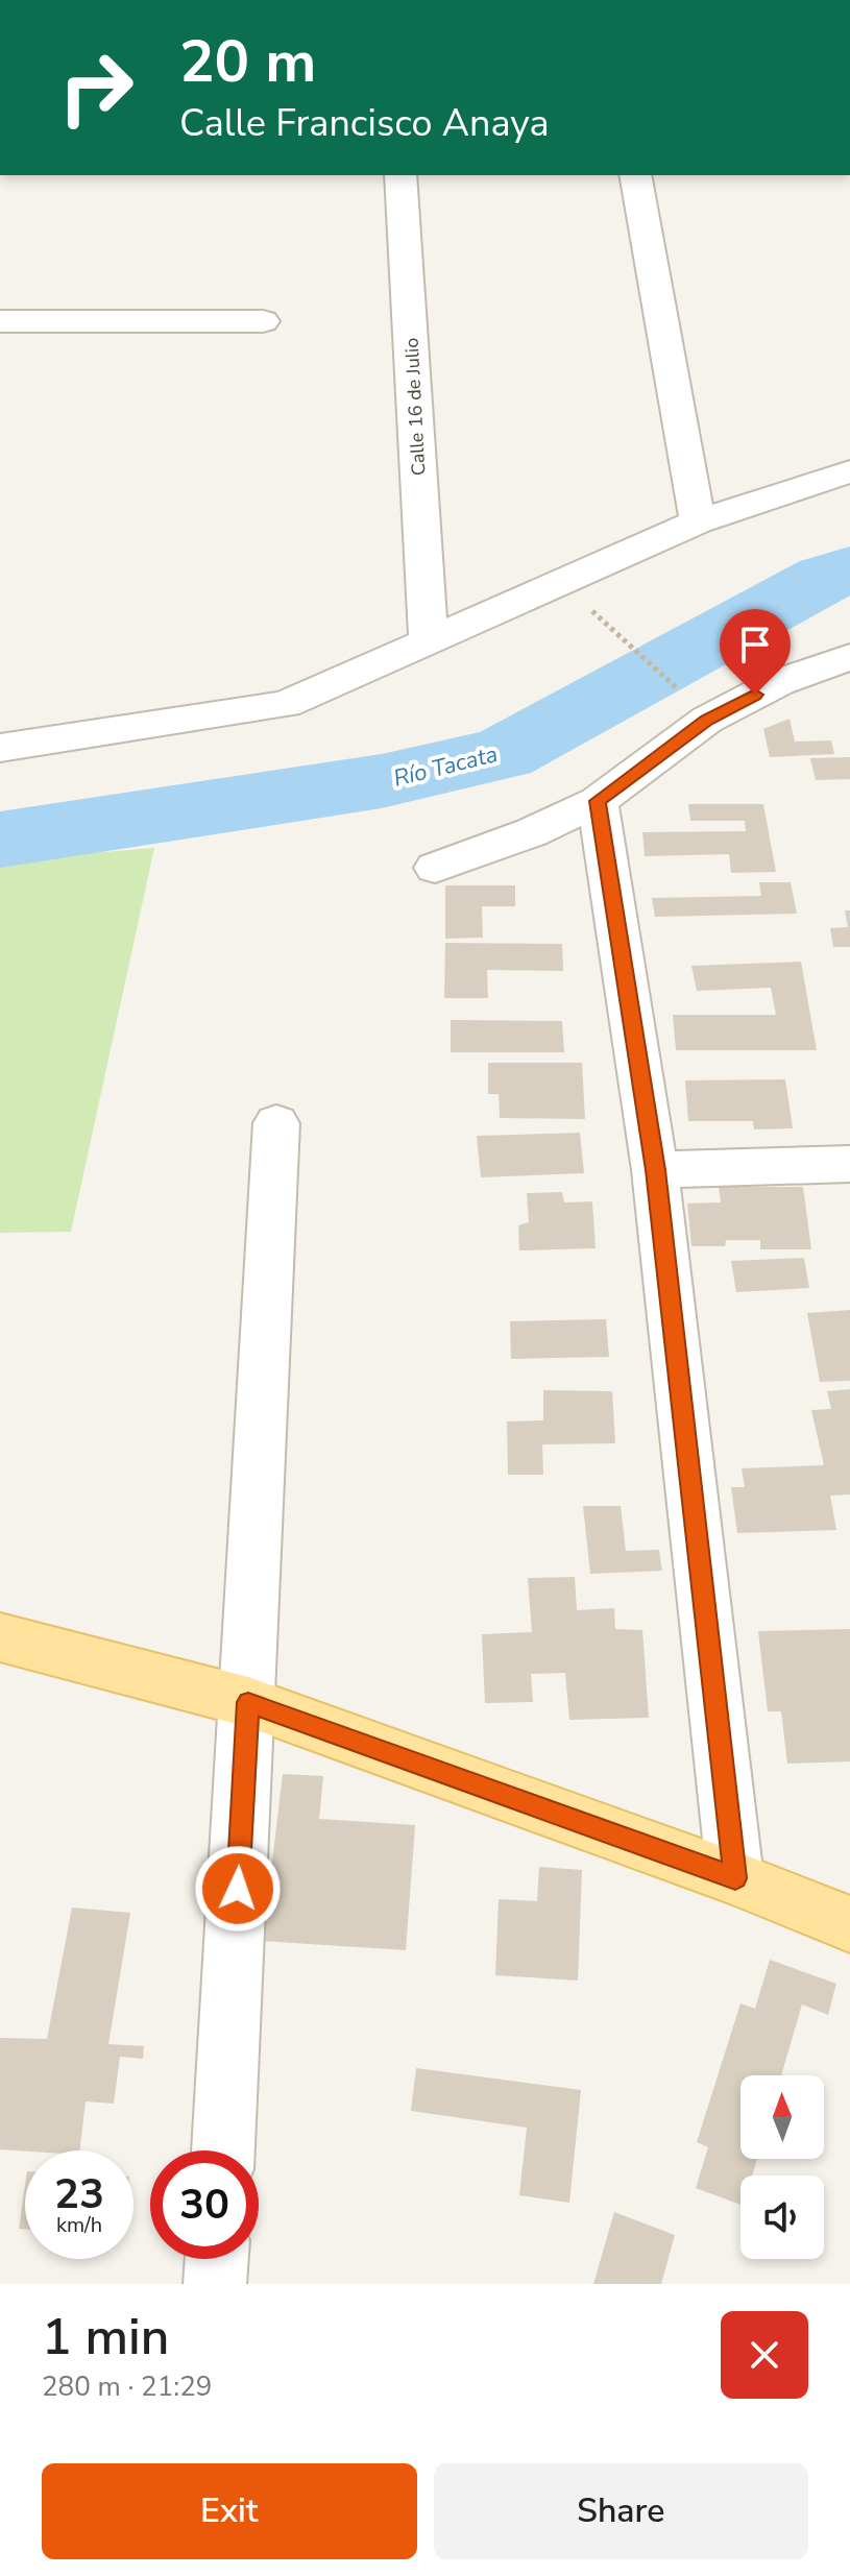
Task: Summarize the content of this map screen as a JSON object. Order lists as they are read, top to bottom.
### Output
{
  "streets": {
    "street": ["Calle 16 de Julio"]
  },
  "water": ["Río Tacata"],
  "north": "top",
  "page": {
    "turn": ["20 m", "Calle Francisco Anaya"],
    "speed": "23 km/h",
    "limit": "30",
    "heading": ["1 min", "280 m · 21:29"],
    "buttons": ["Exit", "Share"]
  }
}
